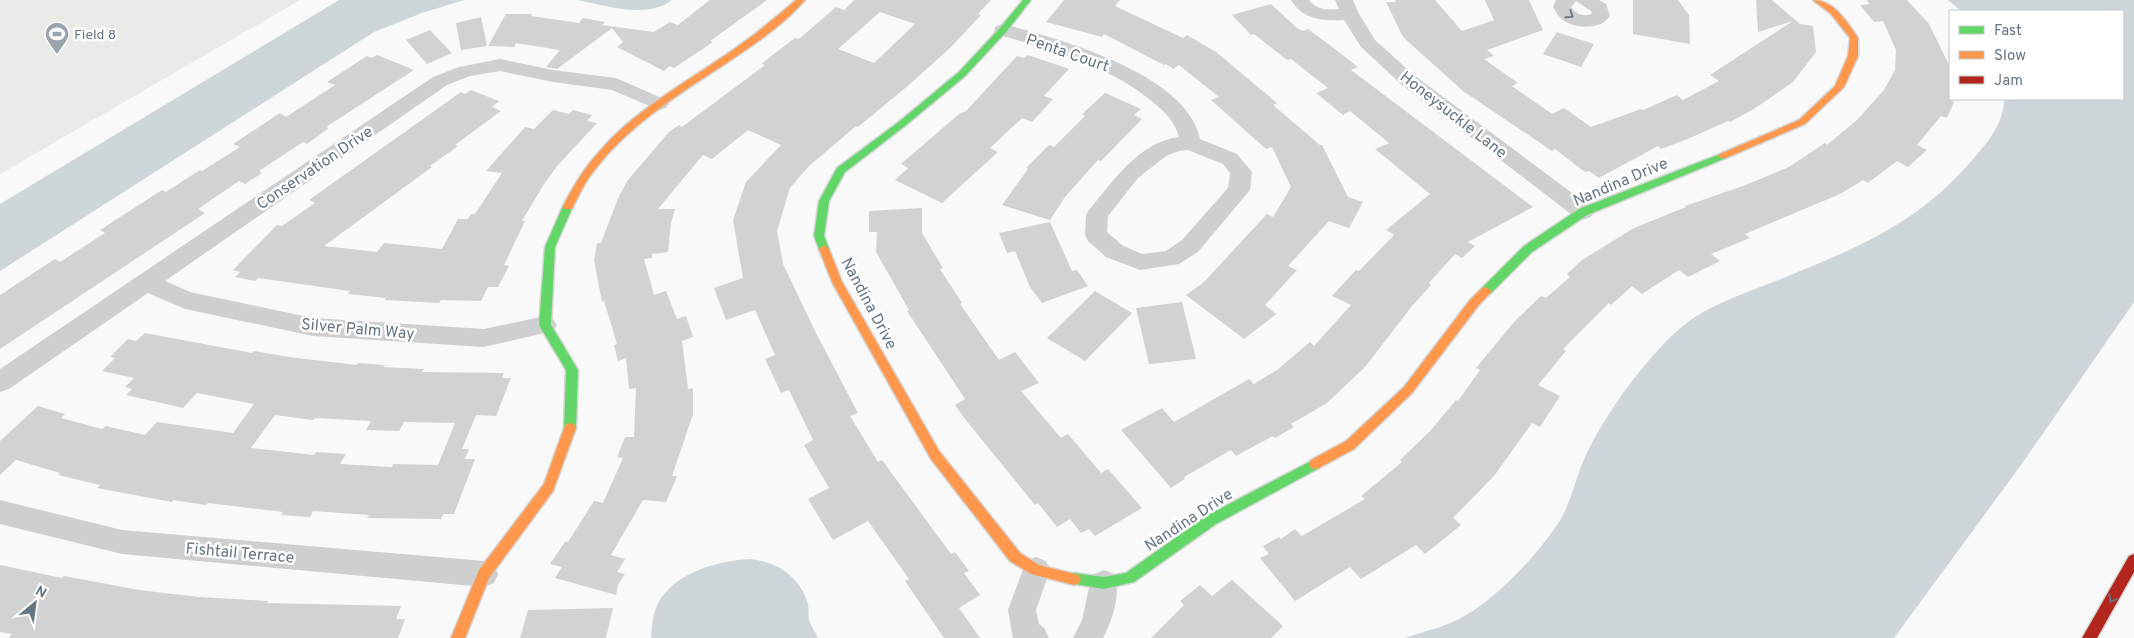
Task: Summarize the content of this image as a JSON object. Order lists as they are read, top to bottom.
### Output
{
  "streets": {
    "street": [
      "Penta Court",
      "Honeysuckle Lane",
      "Conservation Drive",
      "Nandina Drive",
      "Silver Palm Way",
      "Fishtail Terrace"
    ]
  },
  "crossings": [
    ["Penta Court", "Nandina Drive"],
    ["Honeysuckle Lane", "Nandina Drive"],
    ["Conservation Drive", "Silver Palm Way"]
  ],
  "places": {
    "sports": ["Field 8"]
  },
  "legend": ["Fast", "Slow", "Jam"],
  "north": "top right"
}
